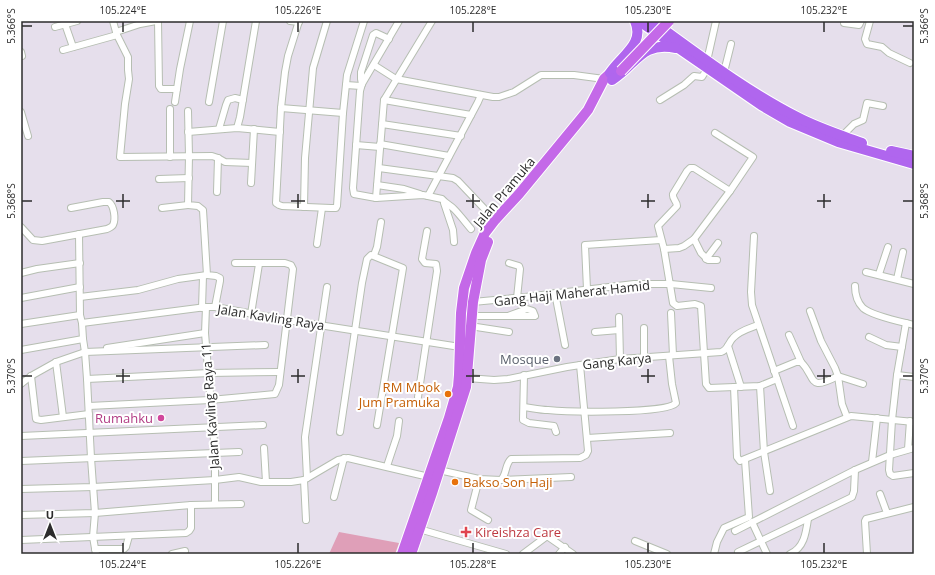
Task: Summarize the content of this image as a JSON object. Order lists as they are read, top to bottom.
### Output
{
  "streets": {
    "main road": ["Jalan Pramuka"],
    "street": [
      "Gang Haji Maherat Hamid",
      "Jalan Kavling Raya",
      "Gang Karya",
      "Jalan Kavling Raya 11"
    ]
  },
  "crossings": [
    ["Jalan Pramuka", "Gang Haji Maherat Hamid"],
    ["Jalan Pramuka", "Jalan Kavling Raya"],
    ["Jalan Pramuka", "Gang Karya"],
    ["Jalan Kavling Raya", "Jalan Kavling Raya 11"]
  ],
  "places": {
    "other": [
      "Mosque",
      "RM Mbok Jum Pramuka",
      "Rumahku",
      "Bakso Son Haji"
    ],
    "health": ["Kireishza Care"]
  },
  "north": "top",
  "coordinates": [
    "105.224°E",
    "105.226°E",
    "105.228°E",
    "105.230°E",
    "105.232°E",
    "5.366°S",
    "5.368°S",
    "5.370°S"
  ]
}
